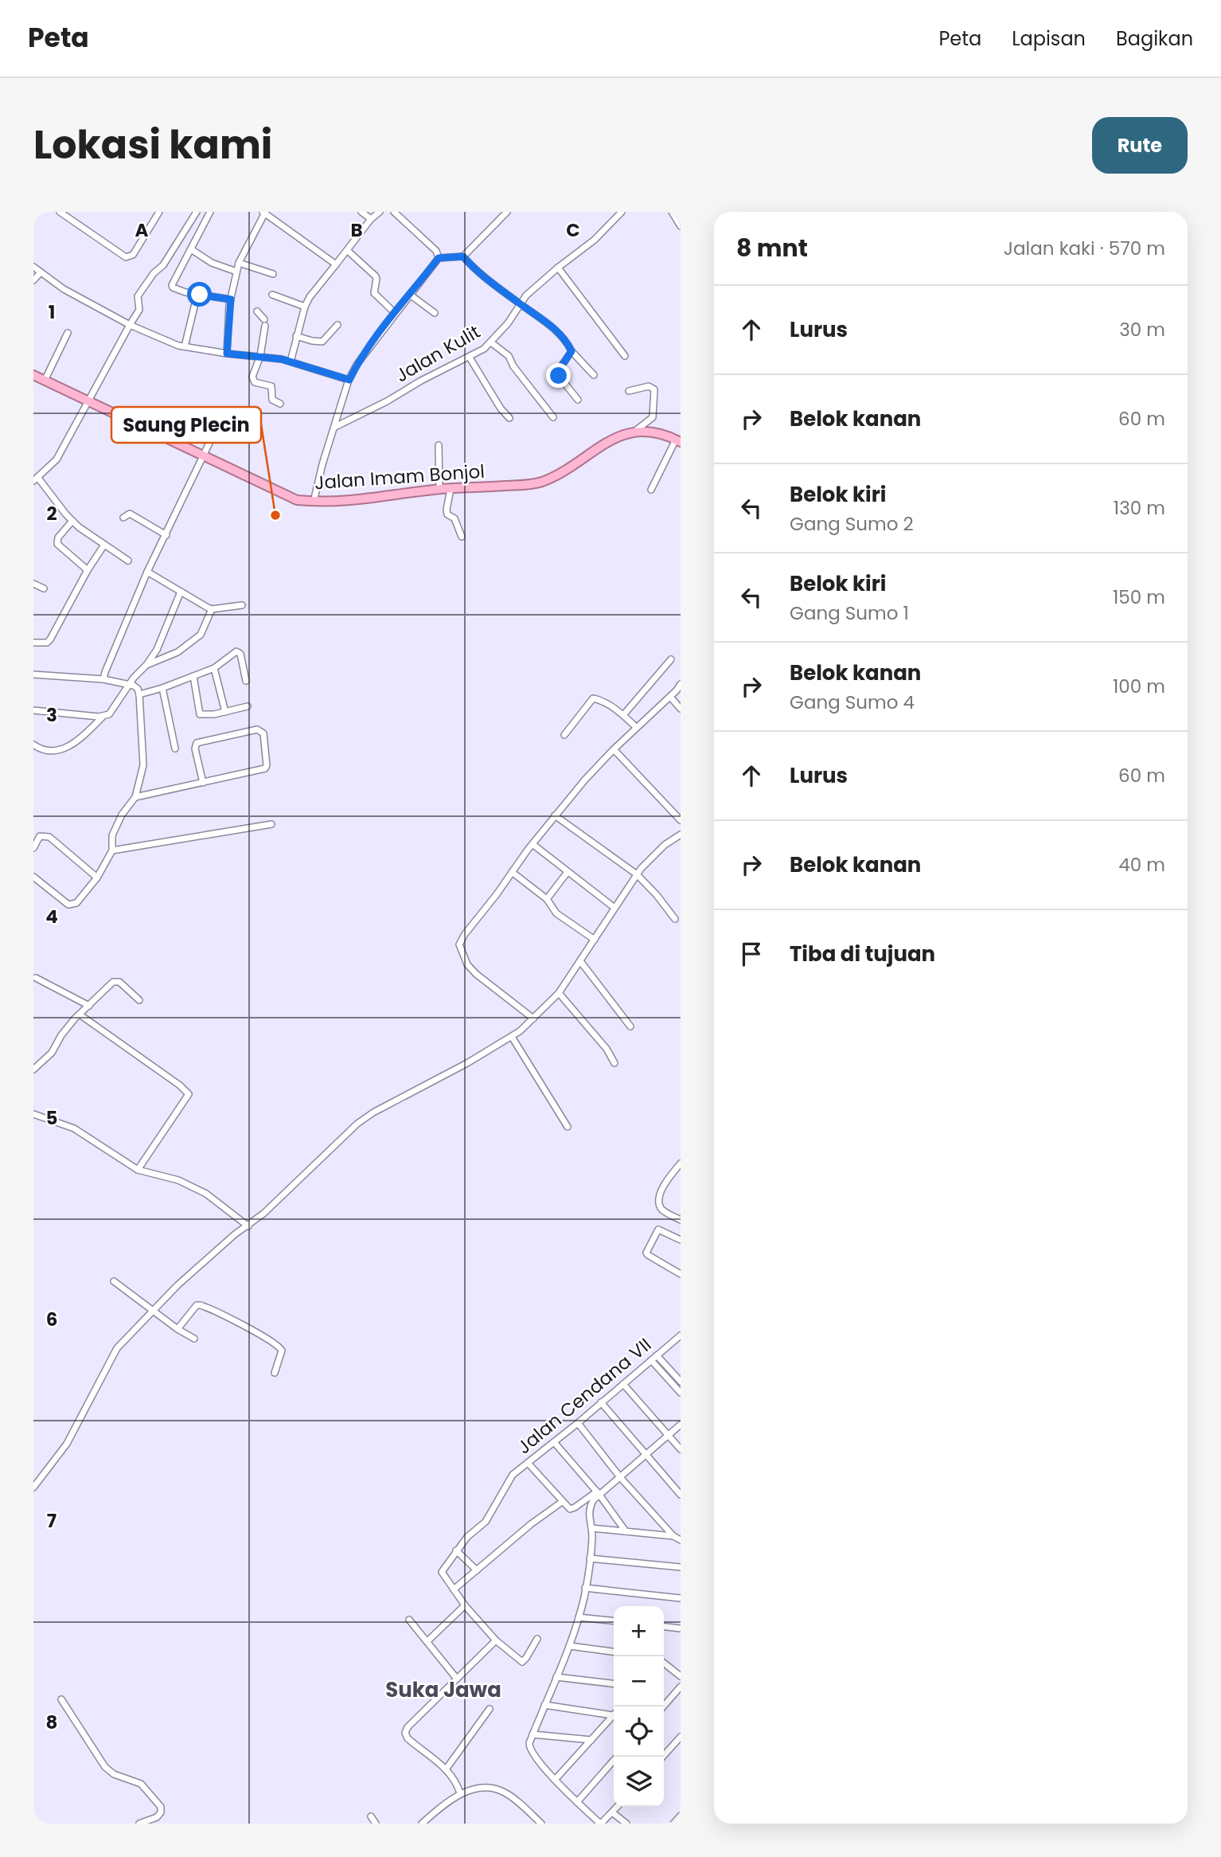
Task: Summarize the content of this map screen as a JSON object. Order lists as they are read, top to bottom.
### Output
{
  "streets": {
    "highway": ["Jalan Imam Bonjol"],
    "street": ["Jalan Kulit", "Jalan Cendana VII"]
  },
  "districts": ["Suka Jawa"],
  "places": ["Saung Plecin"],
  "page": {
    "header": "Peta",
    "nav": ["Peta", "Lapisan", "Bagikan"],
    "title": "Lokasi kami",
    "buttons": "Rute",
    "heading": ["8 mnt", "Jalan kaki · 570 m"],
    "list": [
      ["Lurus", "30 m"],
      ["Belok kanan", "60 m"],
      ["Belok kiri", "Gang Sumo 2", "130 m"],
      ["Belok kiri", "Gang Sumo 1", "150 m"],
      ["Belok kanan", "Gang Sumo 4", "100 m"],
      ["Lurus", "60 m"],
      ["Belok kanan", "40 m"],
      "Tiba di tujuan"
    ],
    "map_buttons": ["+", "−"]
  },
  "grid": {
    "columns": ["A", "B", "C"],
    "rows": [
      "1",
      "2",
      "3",
      "4",
      "5",
      "6",
      "7",
      "8"
    ]
  }
}
